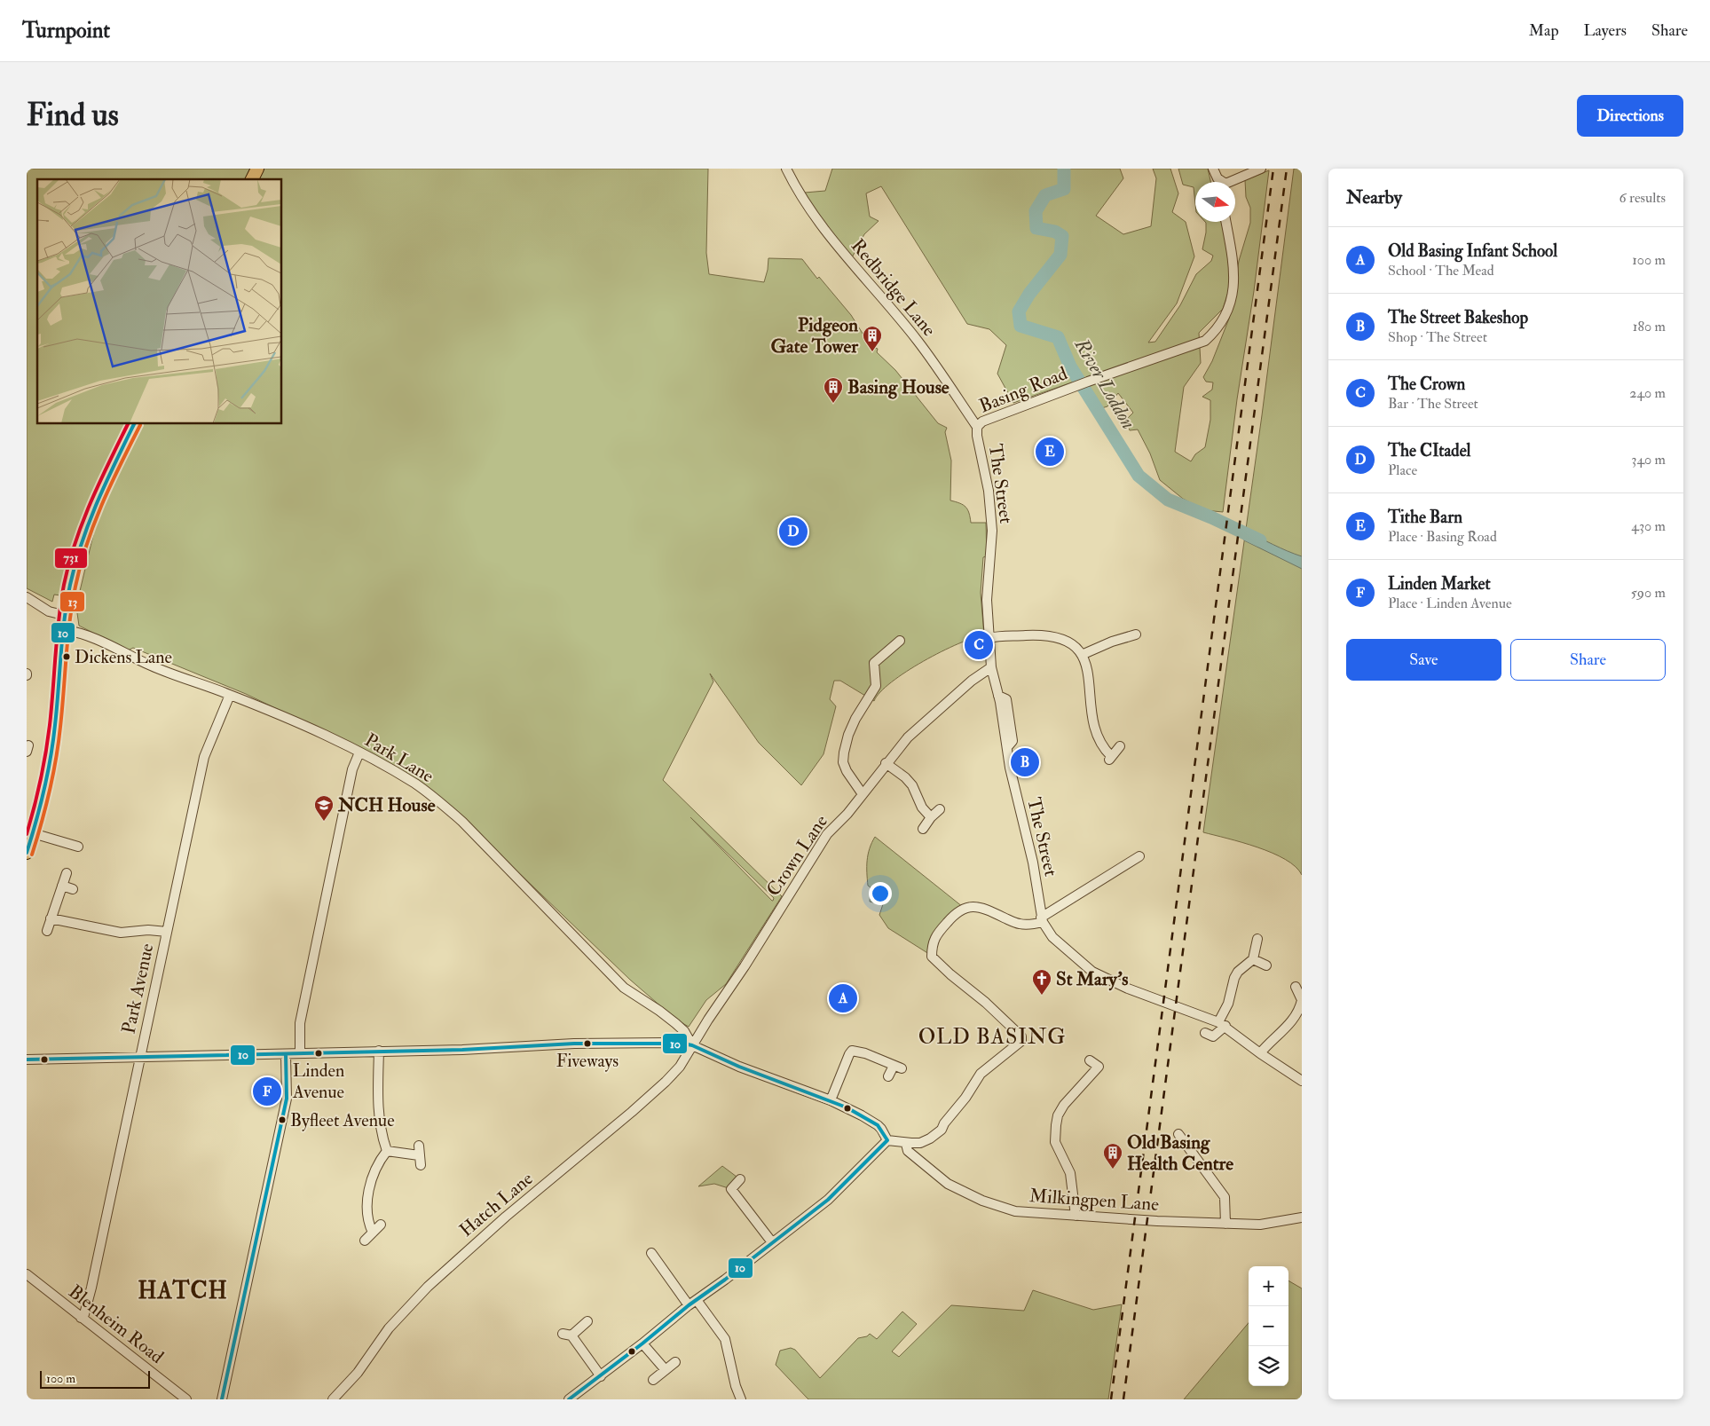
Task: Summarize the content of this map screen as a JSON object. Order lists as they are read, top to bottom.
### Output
{
  "streets": {
    "street": [
      "Redbridge Lane",
      "Basing Road",
      "The Street",
      "Park Lane",
      "Crown Lane",
      "Park Avenue",
      "Milkingpen Lane",
      "Hatch Lane",
      "Blenheim Road"
    ]
  },
  "crossings": [
    ["Redbridge Lane", "Basing Road"],
    ["Redbridge Lane", "The Street"],
    ["Basing Road", "The Street"],
    ["The Street", "Crown Lane"],
    ["Park Lane", "Crown Lane"],
    ["Park Lane", "Park Avenue"],
    ["Park Lane", "Hatch Lane"],
    ["Crown Lane", "Hatch Lane"],
    ["Park Avenue", "Blenheim Road"]
  ],
  "districts": ["OLD BASING", "HATCH"],
  "water": ["River Loddon"],
  "places": {
    "building": ["Pidgeon Gate Tower", "Basing House", "Old Basing Health Centre"],
    "other": [
      "Dickens Lane",
      "Fiveways",
      "Linden Avenue",
      "Byfleet Avenue"
    ],
    "school or university": ["NCH House"],
    "church": ["St Mary's"]
  },
  "lines": ["transit line 10", "transit line 731", "transit line 13"],
  "scale_bar": "100 m",
  "north": "right",
  "page": {
    "header": "Turnpoint",
    "nav": ["Map", "Layers", "Share"],
    "buttons": [
      "Directions",
      ["Save", "Share"]
    ],
    "title": "Find us",
    "heading": ["Nearby", "6 results"],
    "list": [
      {
        "mark": "A",
        "name": "Old Basing Infant School",
        "note": "School · The Mead",
        "value": "100 m"
      },
      {
        "mark": "B",
        "name": "The Street Bakeshop",
        "note": "Shop · The Street",
        "value": "180 m"
      },
      {
        "mark": "C",
        "name": "The Crown",
        "note": "Bar · The Street",
        "value": "240 m"
      },
      {
        "mark": "D",
        "name": "The CItadel",
        "note": "Place",
        "value": "340 m"
      },
      {
        "mark": "E",
        "name": "Tithe Barn",
        "note": "Place · Basing Road",
        "value": "430 m"
      },
      {
        "mark": "F",
        "name": "Linden Market",
        "note": "Place · Linden Avenue",
        "value": "590 m"
      }
    ],
    "pins": [
      "E",
      "D",
      "C",
      "B",
      "A",
      "F"
    ],
    "map_buttons": ["+", "−"],
    "scale": "100 m"
  }
}
